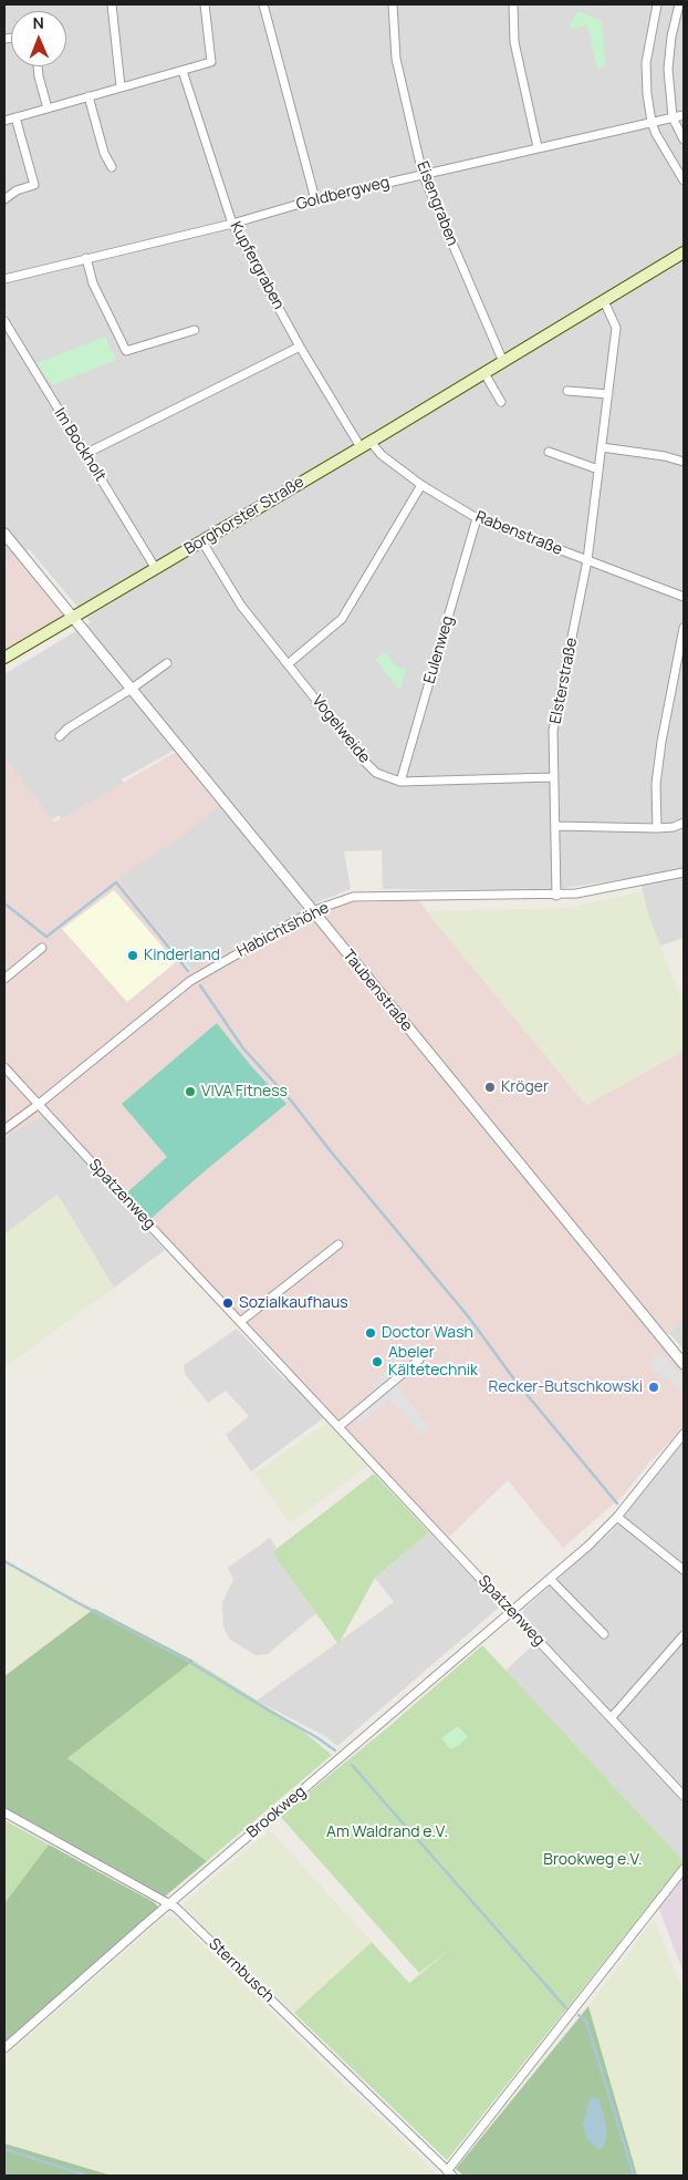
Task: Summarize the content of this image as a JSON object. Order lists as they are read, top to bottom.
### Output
{
  "streets": {
    "main road": ["Borghorster Straße"],
    "street": [
      "Goldbergweg",
      "Eisengraben",
      "Kupfergraben",
      "Im Bockholt",
      "Rabenstraße",
      "Eulenweg",
      "Elsterstraße",
      "Vogelweide",
      "Habichtshöhe",
      "Taubenstraße",
      "Spatzenweg",
      "Brookweg",
      "Sternbusch"
    ]
  },
  "crossings": [
    ["Goldbergweg", "Eisengraben"],
    ["Goldbergweg", "Kupfergraben"],
    ["Eisengraben", "Borghorster Straße"],
    ["Kupfergraben", "Borghorster Straße"],
    ["Kupfergraben", "Rabenstraße"],
    ["Im Bockholt", "Borghorster Straße"],
    ["Borghorster Straße", "Rabenstraße"],
    ["Borghorster Straße", "Elsterstraße"],
    ["Borghorster Straße", "Vogelweide"],
    ["Borghorster Straße", "Taubenstraße"],
    ["Rabenstraße", "Eulenweg"],
    ["Rabenstraße", "Elsterstraße"],
    ["Eulenweg", "Vogelweide"],
    ["Elsterstraße", "Vogelweide"],
    ["Elsterstraße", "Habichtshöhe"],
    ["Habichtshöhe", "Taubenstraße"],
    ["Habichtshöhe", "Spatzenweg"],
    ["Spatzenweg", "Brookweg"],
    ["Brookweg", "Sternbusch"]
  ],
  "parks": ["Am Waldrand e.V.", "Brookweg e.V."],
  "places": [
    "Kinderland",
    "Kröger",
    "VIVA Fitness",
    "Sozialkaufhaus",
    "Doctor Wash",
    "Abeler Kältetechnik",
    "Recker-Butschkowski"
  ],
  "north": "top"
}
